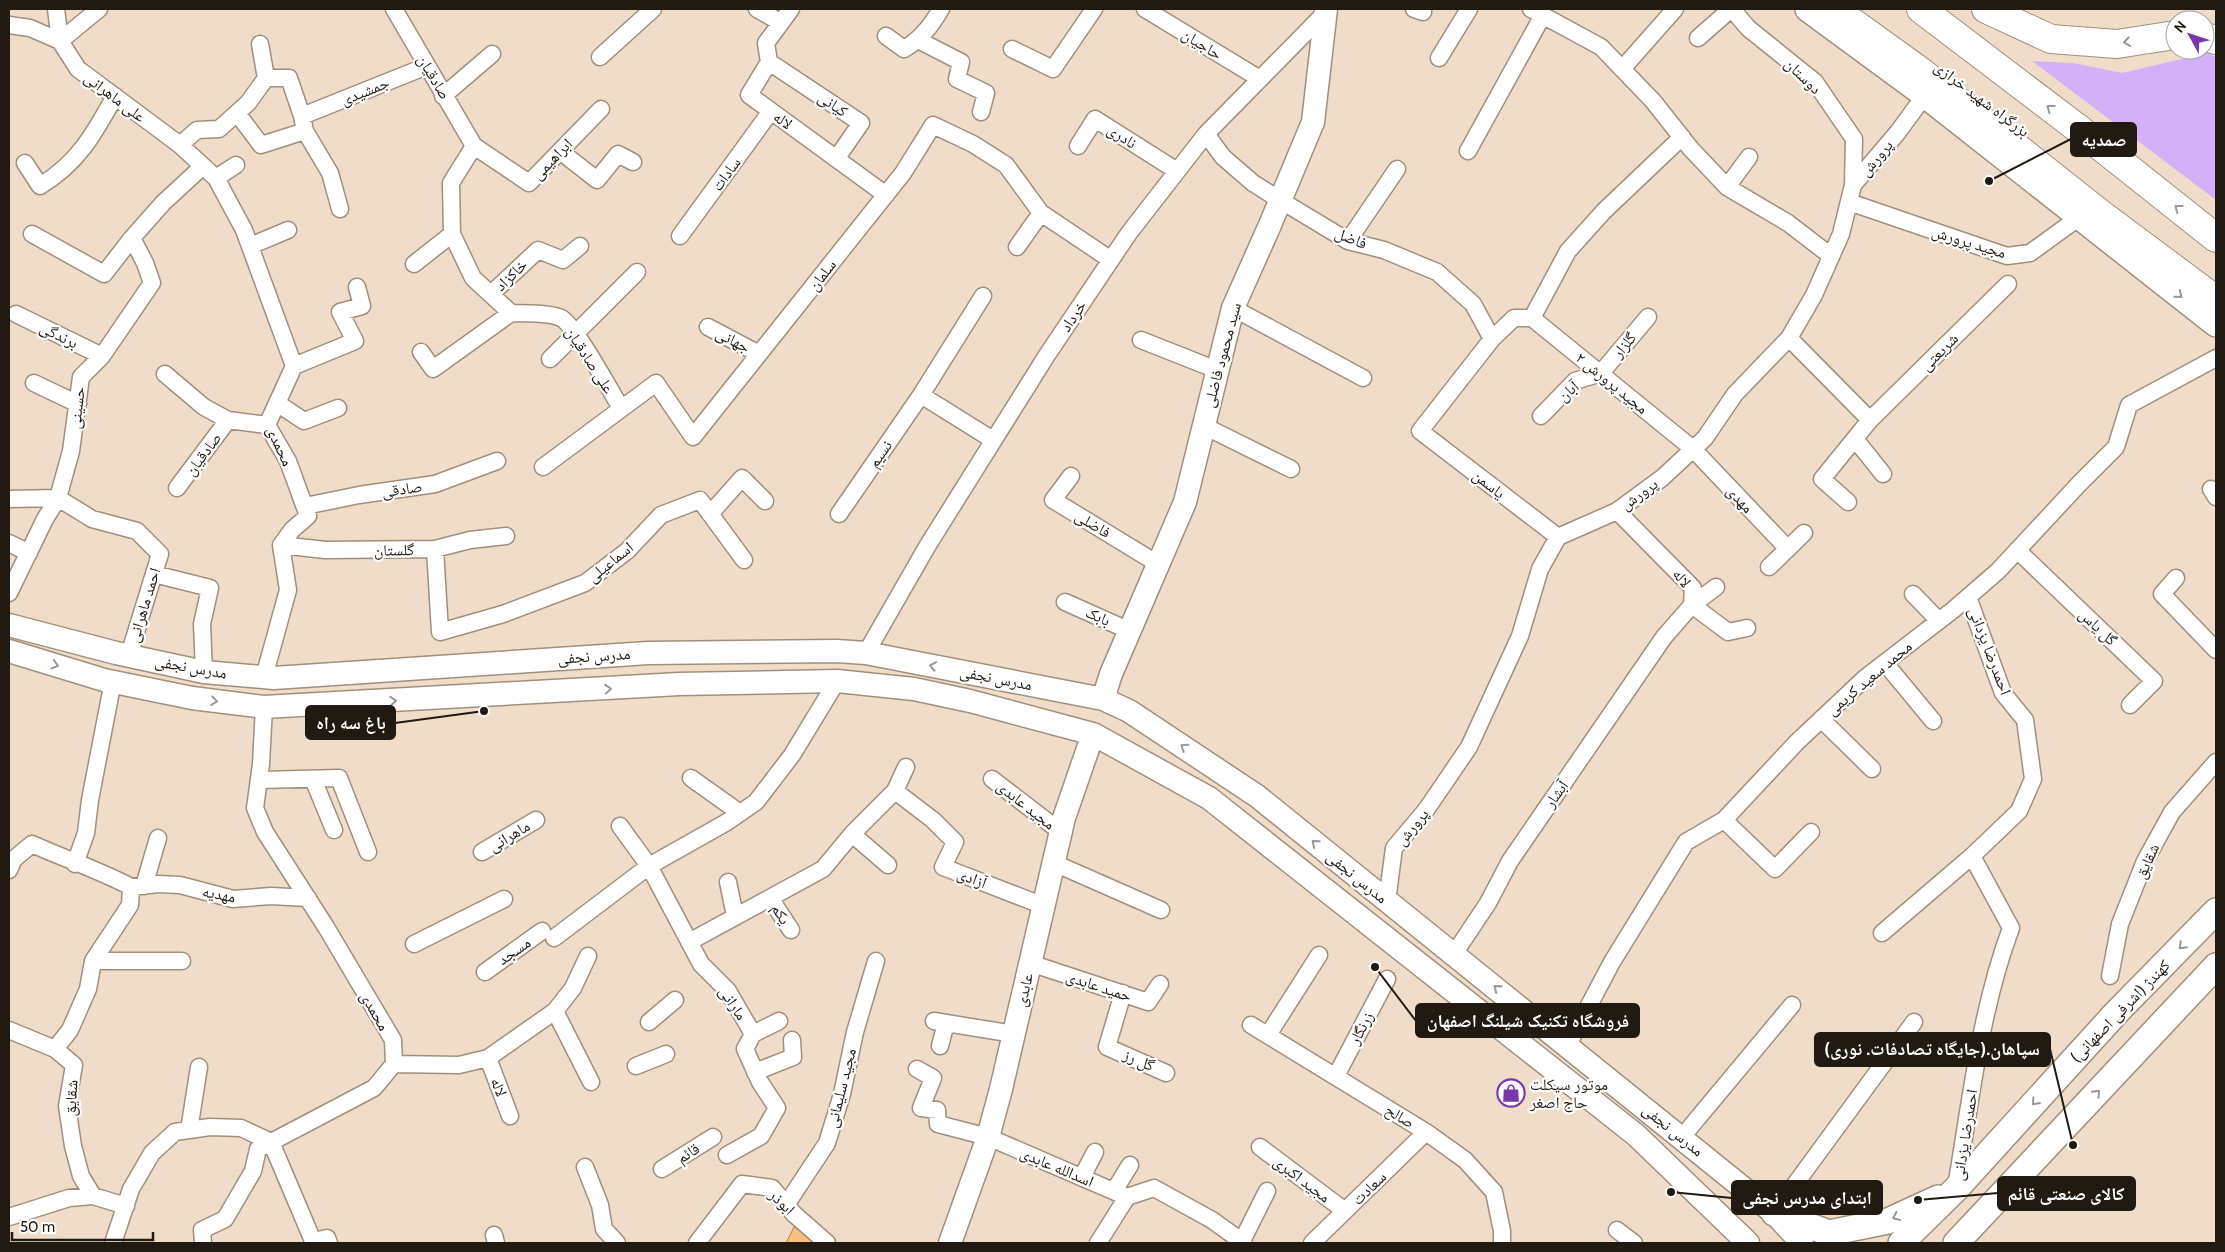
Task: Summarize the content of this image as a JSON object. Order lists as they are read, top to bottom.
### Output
{
  "streets": {
    "highway": ["بزرگراه شهید خرازی"],
    "main road": [
      "سید محمود فاضلی",
      "مدرس نجفی",
      "عابدی",
      "کهندژ (اشرفی اصفهانی)"
    ],
    "street": [
      "حاجیان",
      "دوستان",
      "صادقیان",
      "جمشیدی",
      "علی ماهرانی",
      "کیانی",
      "لاله",
      "نادری",
      "پرورش",
      "ابراهیمی",
      "سادات",
      "فاضل",
      "مجید پرورش",
      "خاکزاد",
      "سلمان",
      "خرداد",
      "برندگی",
      "جهانی",
      "گلزار",
      "شریعتی",
      "علی صادقیان",
      "مجید پرورش ۲",
      "آبان",
      "حسینی",
      "محمدی",
      "نسیم",
      "یاسمن",
      "صادقی",
      "مهدی",
      "فاضلی",
      "گلستان",
      "اسماعیلی",
      "احمد ماهرانی",
      "بابک",
      "گل یاس",
      "احمدرضا یزدانی",
      "محمد سعید کریمی",
      "آبشار",
      "مجید عابدی",
      "ماهرانی",
      "شقایق",
      "آزادی",
      "مهدیه",
      "یکم",
      "مسجد",
      "حمید عابدی",
      "مارانی",
      "زرنگار",
      "گل رز",
      "مجید سلیمانی",
      "صالح",
      "قائم",
      "اسدالله عابدی",
      "مجید اکبری",
      "سعادت",
      "ابوذر"
    ]
  },
  "crossings": [
    ["حاجیان", "خرداد"],
    ["دوستان", "پرورش"],
    ["صادقیان", "جمشیدی"],
    ["صادقیان", "ابراهیمی"],
    ["کیانی", "لاله"],
    ["لاله", "پرورش"],
    ["لاله", "سادات"],
    ["لاله", "سلمان"],
    ["لاله", "آبشار"],
    ["نادری", "خرداد"],
    ["پرورش", "مجید پرورش"],
    ["پرورش", "مجید پرورش ۲"],
    ["پرورش", "یاسمن"],
    ["پرورش", "مهدی"],
    ["پرورش", "مدرس نجفی"],
    ["فاضل", "خرداد"],
    ["فاضل", "سید محمود فاضلی"],
    ["فاضل", "یاسمن"],
    ["سلمان", "خرداد"],
    ["سلمان", "جهانی"],
    ["سلمان", "علی صادقیان"],
    ["خرداد", "سید محمود فاضلی"],
    ["خرداد", "مدرس نجفی"],
    ["برندگی", "حسینی"],
    ["گلزار", "مجید پرورش ۲"],
    ["گلزار", "آبان"],
    ["سید محمود فاضلی", "فاضلی"],
    ["سید محمود فاضلی", "بابک"],
    ["سید محمود فاضلی", "مدرس نجفی"],
    ["مجید پرورش ۲", "آبان"],
    ["مجید پرورش ۲", "مهدی"],
    ["حسینی", "احمد ماهرانی"],
    ["محمدی", "صادقی"],
    ["محمدی", "مدرس نجفی"],
    ["محمدی", "مهدیه"],
    ["گلستان", "اسماعیلی"],
    ["احمد ماهرانی", "مدرس نجفی"],
    ["گل یاس", "محمد سعید کریمی"],
    ["احمدرضا یزدانی", "محمد سعید کریمی"],
    ["احمدرضا یزدانی", "کهندژ (اشرفی اصفهانی)"],
    ["مدرس نجفی", "محمد سعید کریمی"],
    ["مدرس نجفی", "آبشار"],
    ["مدرس نجفی", "مسجد"],
    ["مدرس نجفی", "عابدی"],
    ["مجید عابدی", "عابدی"],
    ["آزادی", "عابدی"],
    ["مسجد", "مارانی"],
    ["حمید عابدی", "عابدی"],
    ["حمید عابدی", "گل رز"],
    ["عابدی", "اسدالله عابدی"],
    ["زرنگار", "صالح"],
    ["مجید سلیمانی", "ابوذر"],
    ["صالح", "سعادت"],
    ["مجید اکبری", "سعادت"]
  ],
  "places": {
    "other": [
      "صمدیه",
      "باغ سه راه",
      "فروشگاه تکنیک شیلنگ اصفهان",
      "سپاهان.(جایگاه تصادفات. نوری)",
      "ابتدای مدرس نجفی",
      "کالای صنعتی قائم"
    ],
    "shop": ["موتور سیکلت حاج اصغر"]
  },
  "scale_bar": "50 m",
  "north": "top left"
}
